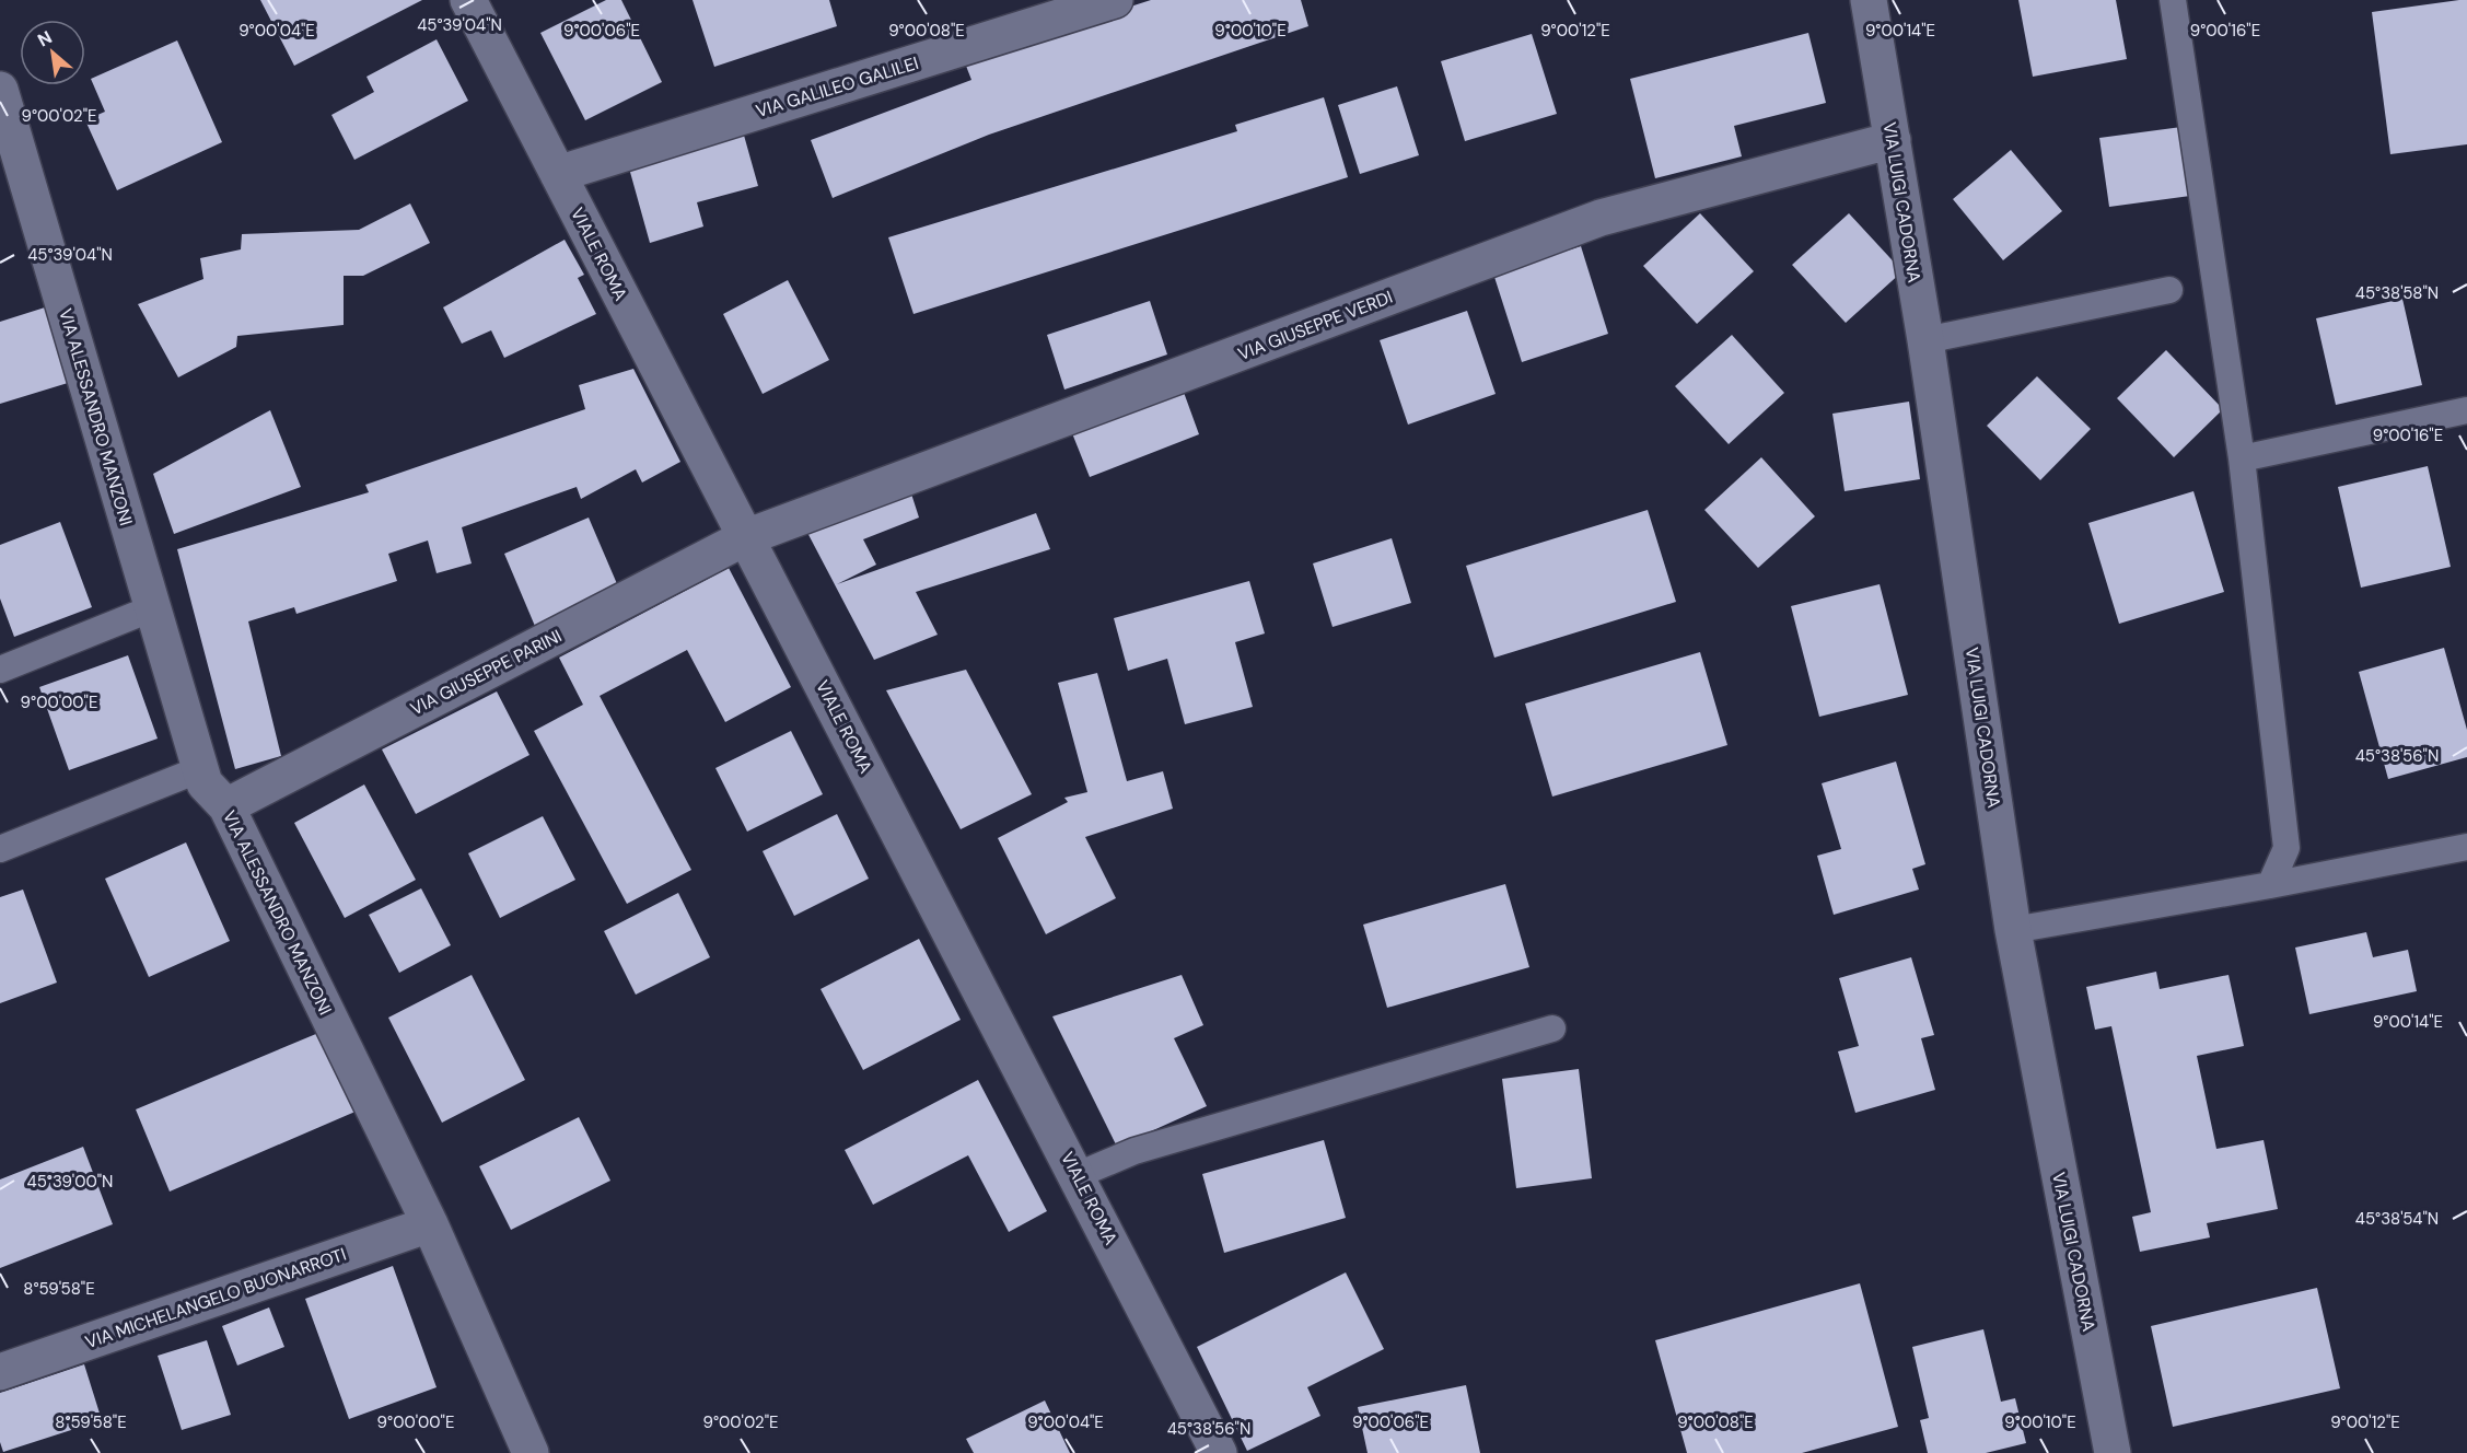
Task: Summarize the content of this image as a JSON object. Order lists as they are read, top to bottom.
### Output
{
  "streets": {
    "street": [
      "VIA GALILEO GALILEI",
      "VIA LUIGI CADORNA",
      "VIALE ROMA",
      "VIA GIUSEPPE VERDI",
      "VIA ALESSANDRO MANZONI",
      "VIA GIUSEPPE PARINI",
      "VIA MICHELANGELO BUONARROTI"
    ]
  },
  "crossings": [
    ["VIA GALILEO GALILEI", "VIALE ROMA"],
    ["VIA LUIGI CADORNA", "VIA GIUSEPPE VERDI"],
    ["VIALE ROMA", "VIA GIUSEPPE VERDI"],
    ["VIALE ROMA", "VIA GIUSEPPE PARINI"],
    ["VIA GIUSEPPE VERDI", "VIA GIUSEPPE PARINI"],
    ["VIA ALESSANDRO MANZONI", "VIA GIUSEPPE PARINI"],
    ["VIA ALESSANDRO MANZONI", "VIA MICHELANGELO BUONARROTI"]
  ],
  "north": "top left",
  "coordinates": [
    "45°39'04\"N",
    "9°00'04\"E",
    "9°00'06\"E",
    "9°00'08\"E",
    "9°00'10\"E",
    "9°00'12\"E",
    "9°00'14\"E",
    "9°00'16\"E",
    "9°00'02\"E",
    "45°38'58\"N",
    "9°00'00\"E",
    "45°38'56\"N",
    "45°39'00\"N",
    "45°38'54\"N",
    "8°59'58\"E"
  ]
}
